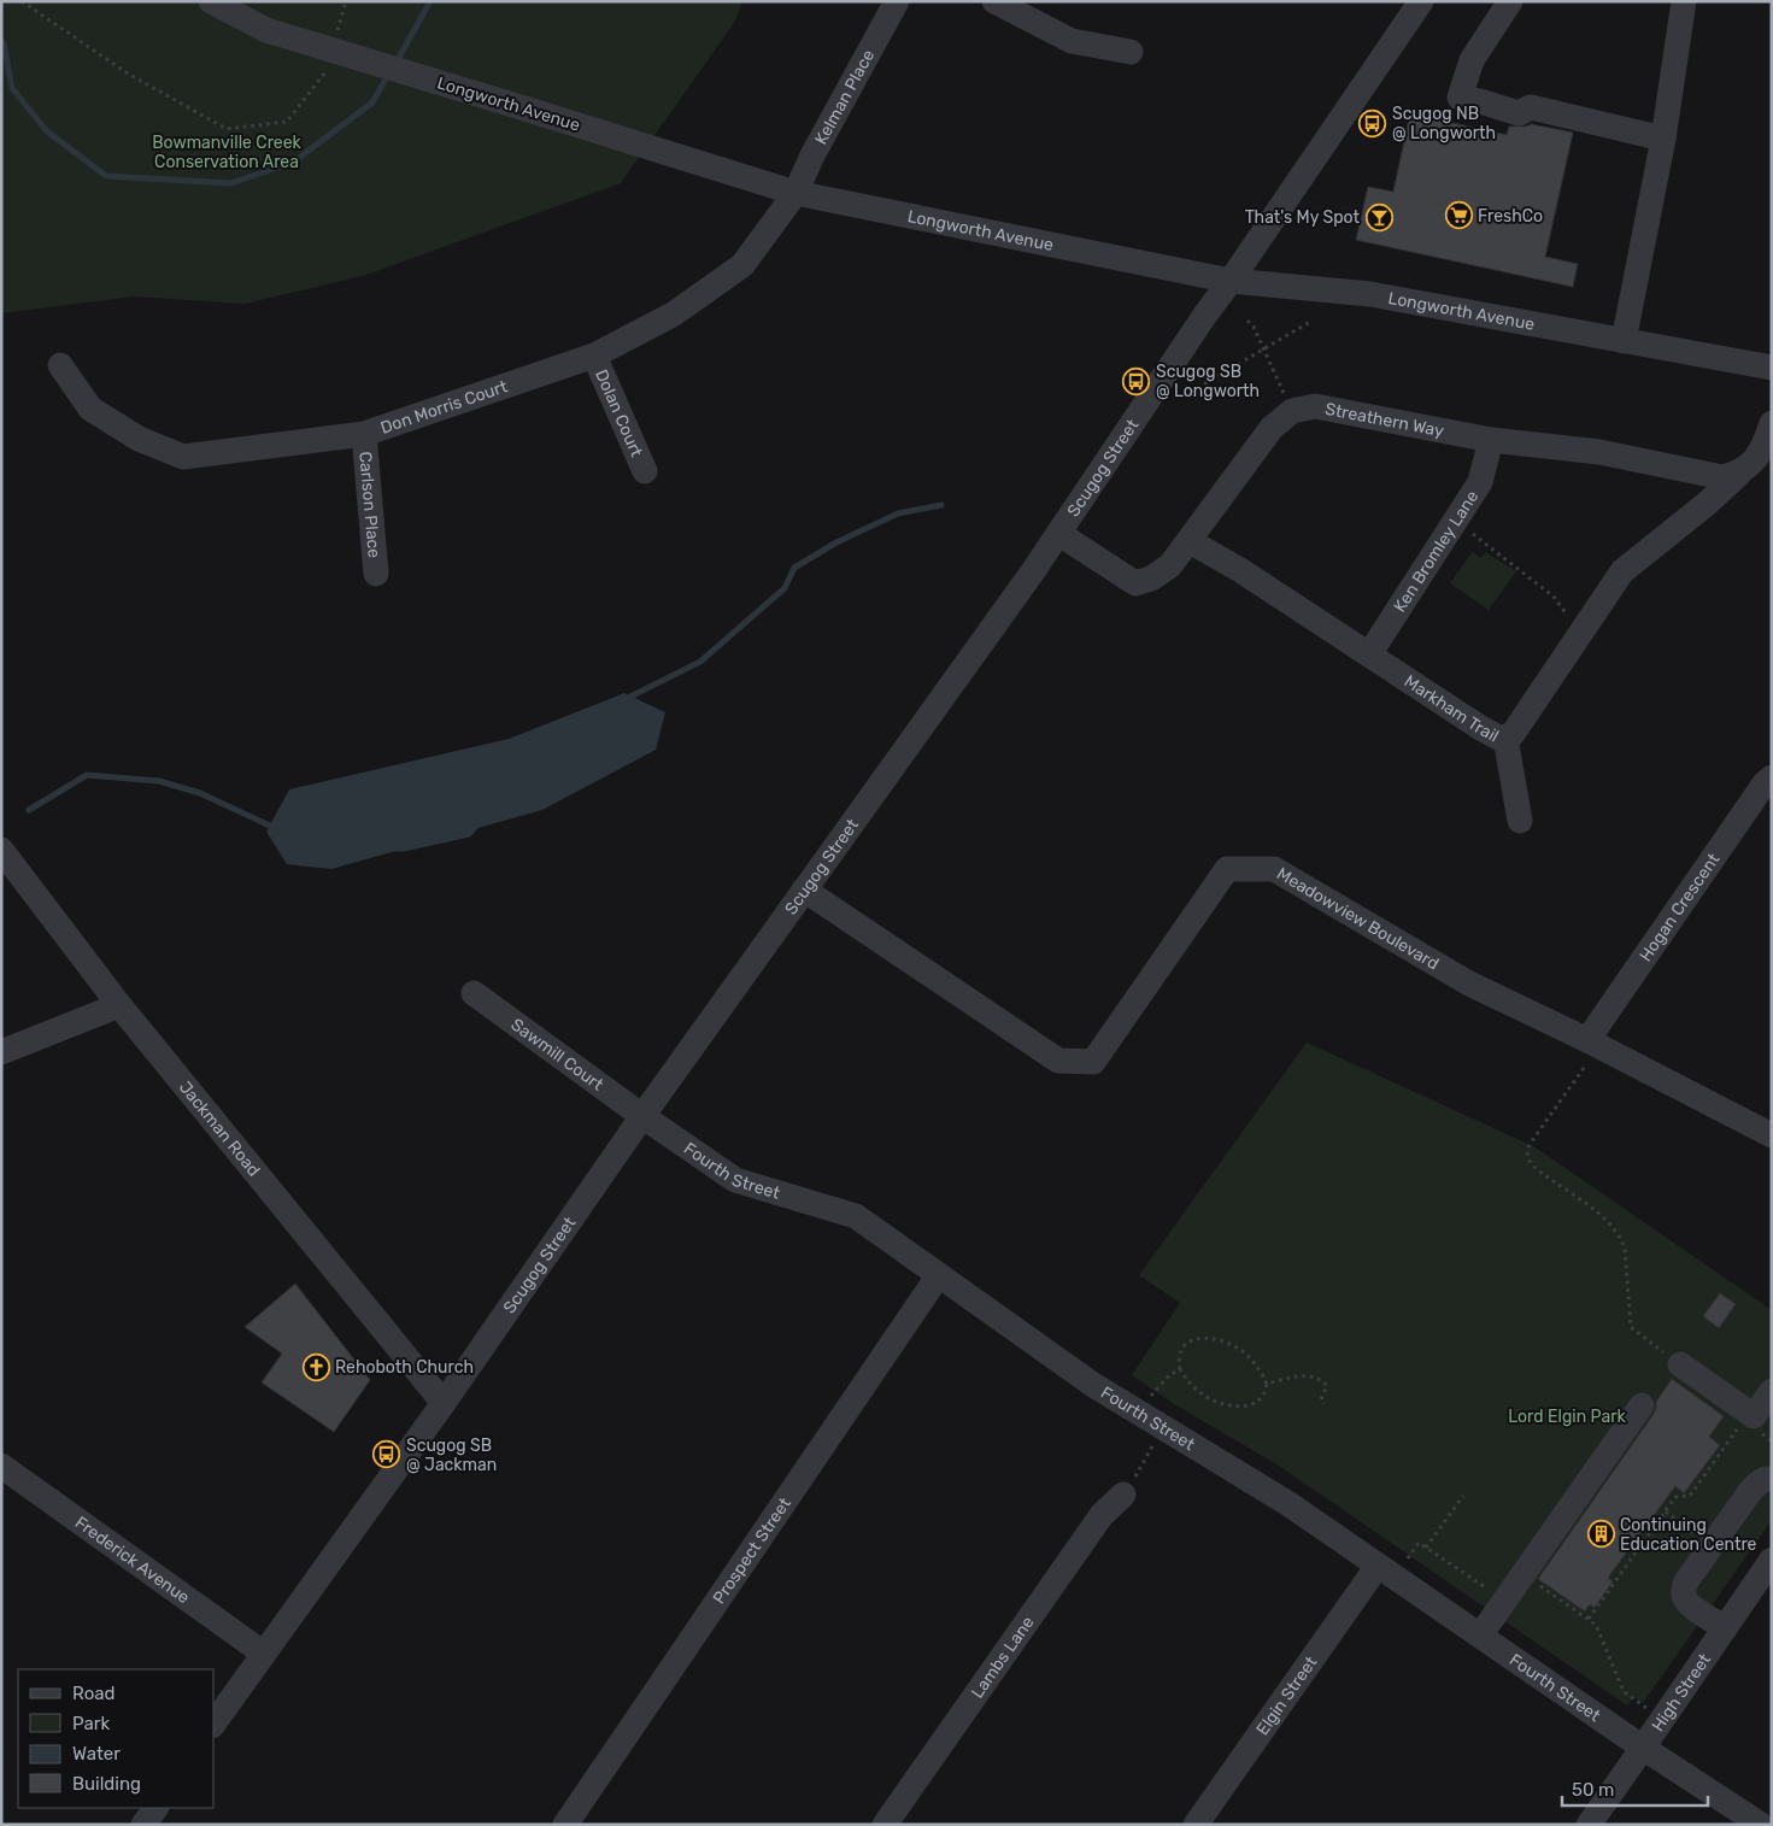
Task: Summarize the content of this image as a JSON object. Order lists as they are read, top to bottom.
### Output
{
  "streets": {
    "street": [
      "Kelman Place",
      "Longworth Avenue",
      "Don Morris Court",
      "Dolan Court",
      "Streathern Way",
      "Scugog Street",
      "Carlson Place",
      "Ken Bromley Lane",
      "Markham Trail",
      "Hogan Crescent",
      "Meadowview Boulevard",
      "Sawmill Court",
      "Jackman Road",
      "Fourth Street",
      "Prospect Street",
      "Frederick Avenue",
      "Lambs Lane",
      "High Street",
      "Elgin Street"
    ]
  },
  "crossings": [
    ["Kelman Place", "Longworth Avenue"],
    ["Kelman Place", "Don Morris Court"],
    ["Longworth Avenue", "Don Morris Court"],
    ["Longworth Avenue", "Scugog Street"],
    ["Don Morris Court", "Dolan Court"],
    ["Don Morris Court", "Carlson Place"],
    ["Streathern Way", "Ken Bromley Lane"],
    ["Streathern Way", "Markham Trail"],
    ["Scugog Street", "Meadowview Boulevard"],
    ["Scugog Street", "Sawmill Court"],
    ["Scugog Street", "Jackman Road"],
    ["Scugog Street", "Fourth Street"],
    ["Scugog Street", "Frederick Avenue"],
    ["Ken Bromley Lane", "Markham Trail"],
    ["Hogan Crescent", "Meadowview Boulevard"],
    ["Sawmill Court", "Fourth Street"],
    ["Fourth Street", "Prospect Street"],
    ["Fourth Street", "High Street"],
    ["Fourth Street", "Elgin Street"]
  ],
  "parks": ["Bowmanville Creek Conservation Area", "Lord Elgin Park"],
  "places": {
    "bus stop": ["Scugog NB @ Longworth", "Scugog SB @ Longworth", "Scugog SB @ Jackman"],
    "supermarket": ["FreshCo"],
    "bar": ["That's My Spot"],
    "church": ["Rehoboth Church"],
    "building": ["Continuing Education Centre"]
  },
  "legend": [
    "Road",
    "Park",
    "Water",
    "Building"
  ],
  "scale_bar": "50 m"
}
